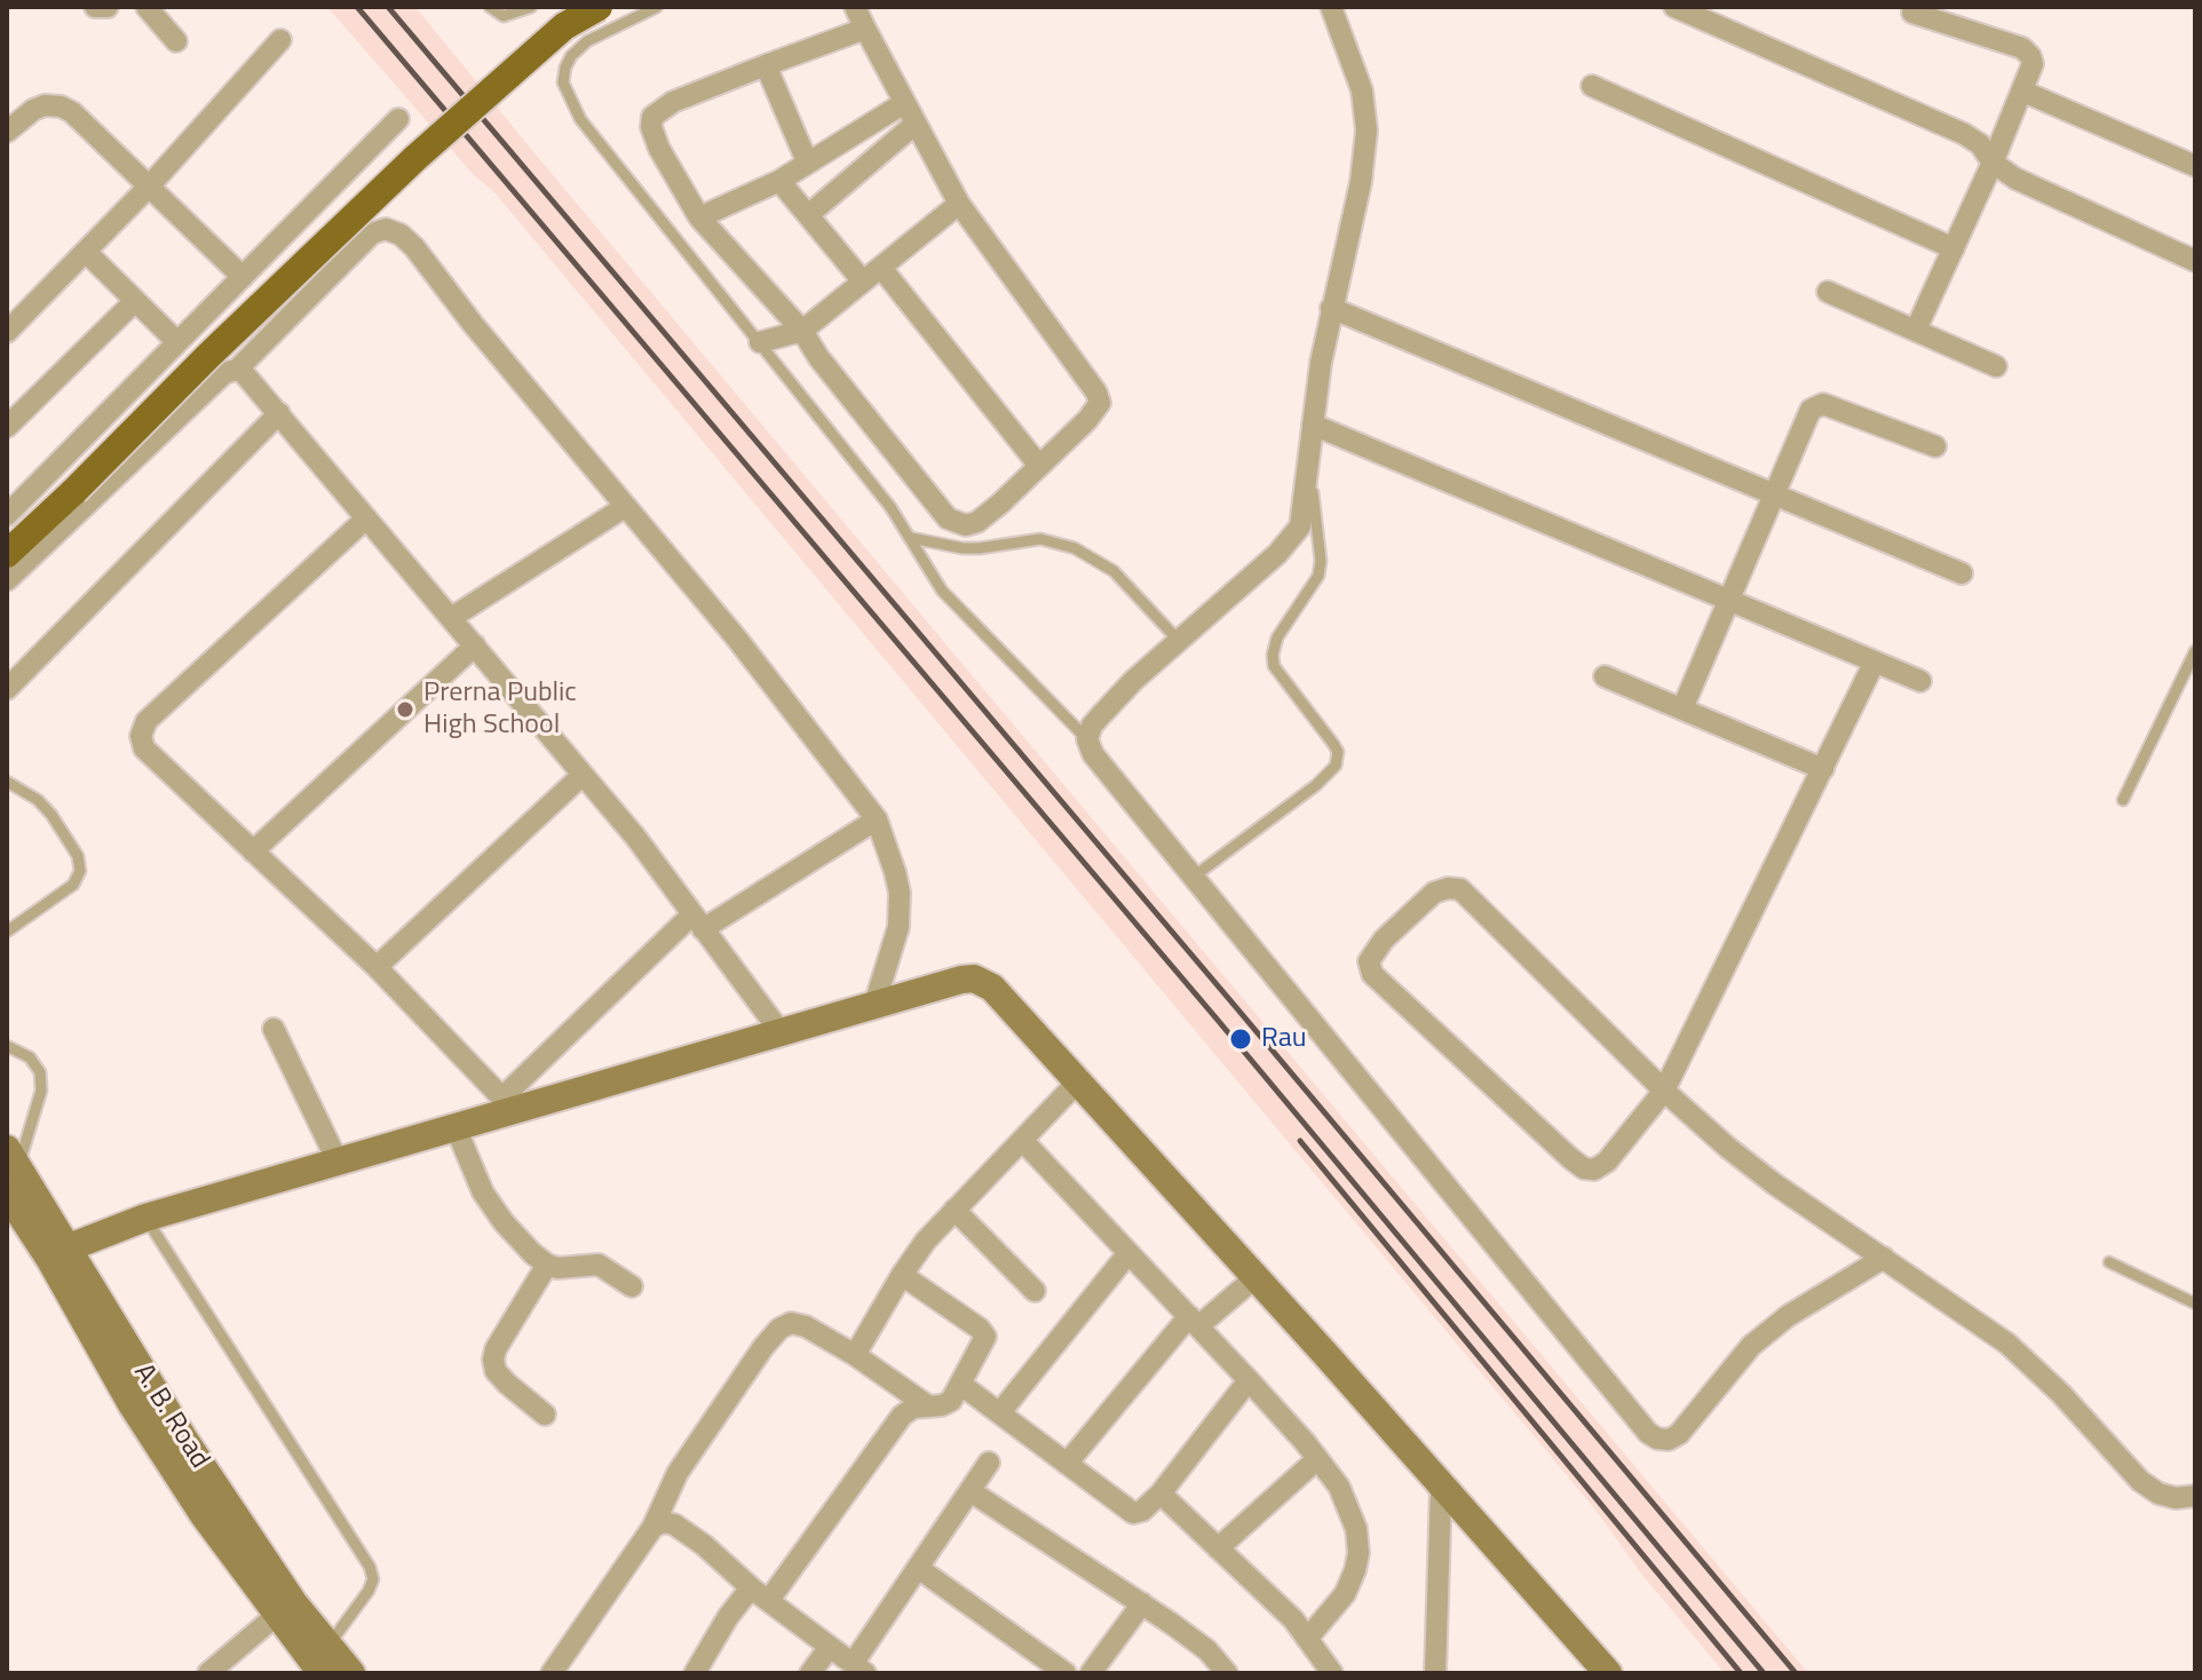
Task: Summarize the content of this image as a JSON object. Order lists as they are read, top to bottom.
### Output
{
  "streets": {
    "street": ["A. B. Road"]
  },
  "places": ["Prerna Public High School", "Rau"]
}
